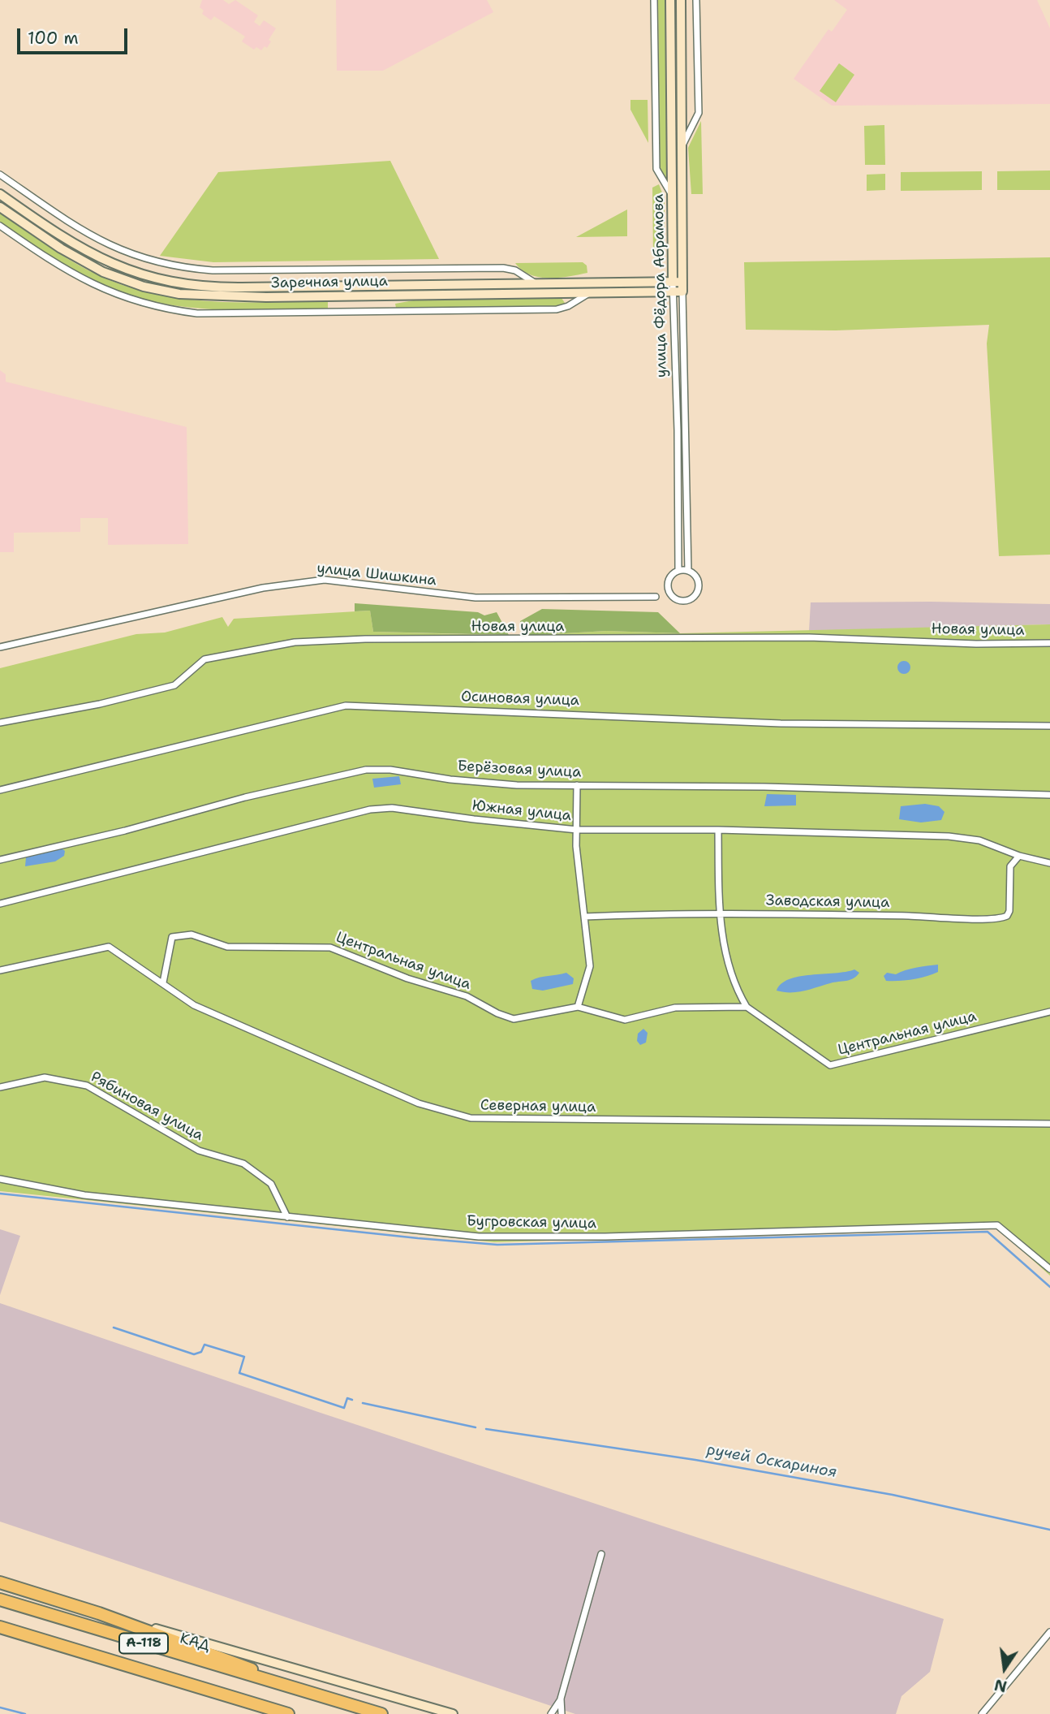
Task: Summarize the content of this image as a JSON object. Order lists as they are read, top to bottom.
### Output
{
  "streets": {
    "highway": ["КАД", "А-118"],
    "street": [
      "Заречная улица",
      "улица Фёдора Абрамова",
      "улица Шишкина",
      "Новая улица",
      "Осиновая улица",
      "Берёзовая улица",
      "Южная улица",
      "Заводская улица",
      "Центральная улица",
      "Рябиновая улица",
      "Северная улица",
      "Бугровская улица"
    ]
  },
  "crossings": [
    ["Заречная улица", "улица Фёдора Абрамова"],
    ["Южная улица", "Заводская улица"],
    ["Центральная улица", "Северная улица"],
    ["Рябиновая улица", "Бугровская улица"]
  ],
  "water": ["ручей Оскариноя"],
  "scale_bar": "100 m",
  "north": "bottom"
}
